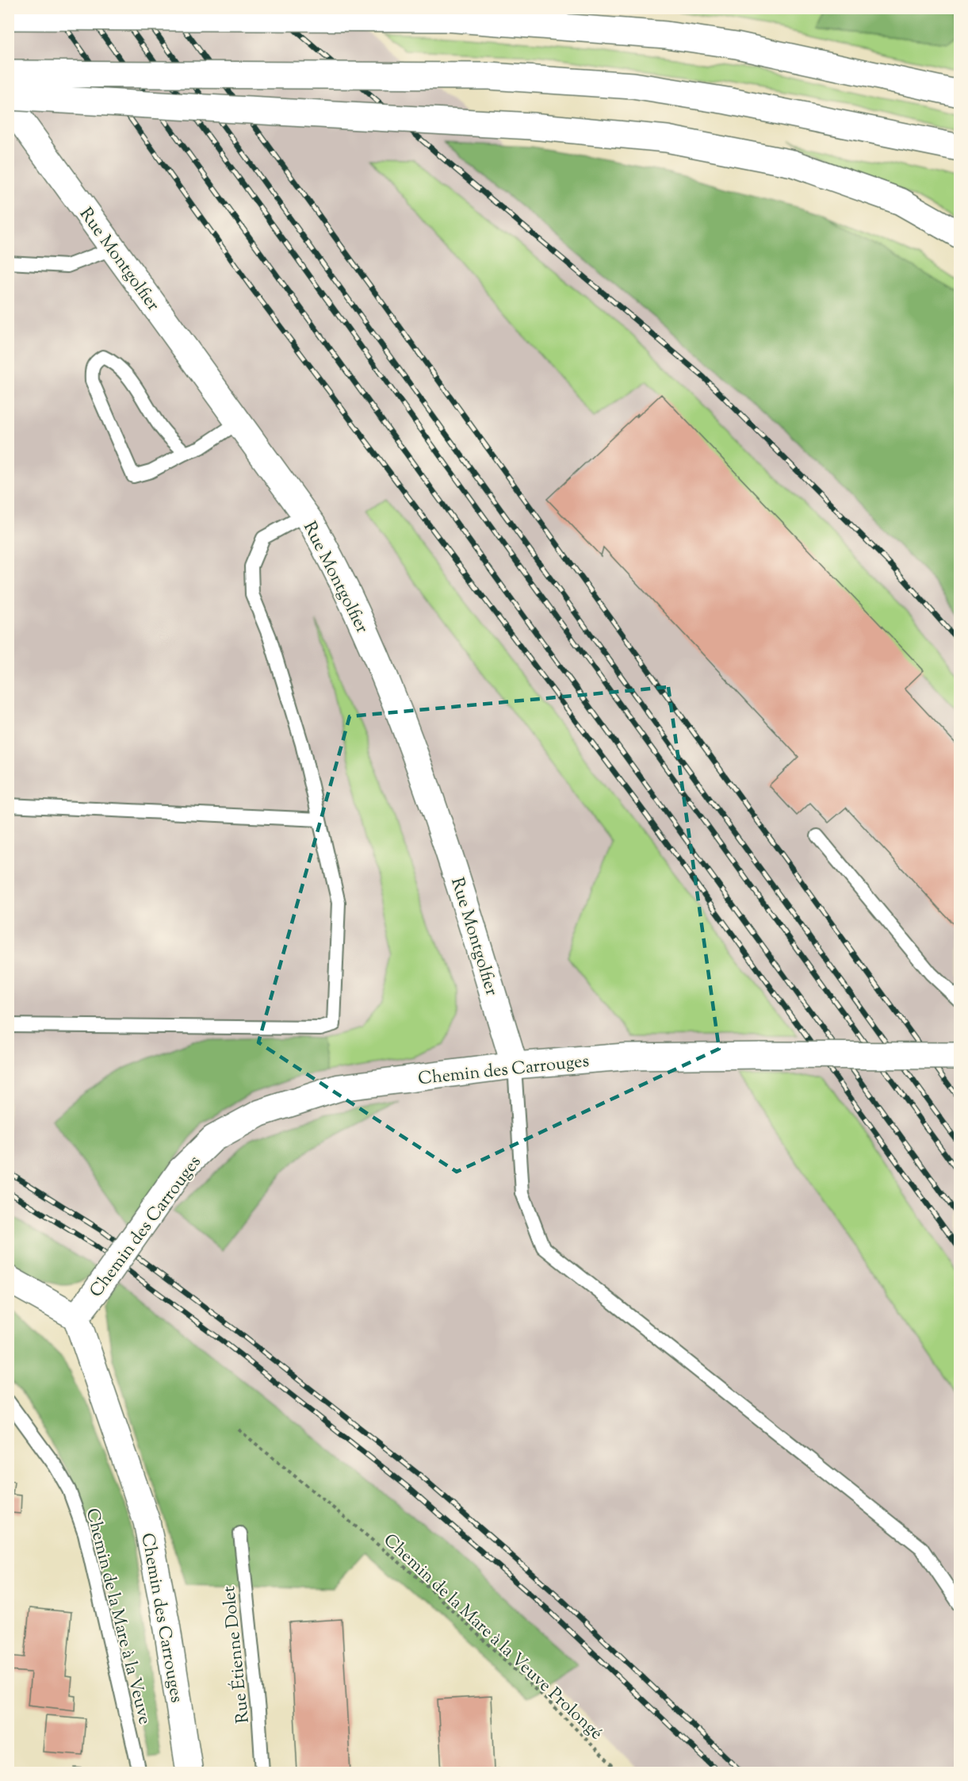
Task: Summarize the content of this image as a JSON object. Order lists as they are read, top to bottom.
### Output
{
  "streets": {
    "main road": ["Rue Montgolfier", "Chemin des Carrouges"],
    "lane": ["Chemin de la Mare à la Veuve", "Rue Étienne Dolet"],
    "path": ["Chemin de la Mare à la Veuve Prolongé"]
  },
  "crossings": [
    ["Rue Montgolfier", "Chemin des Carrouges"]
  ]
}
